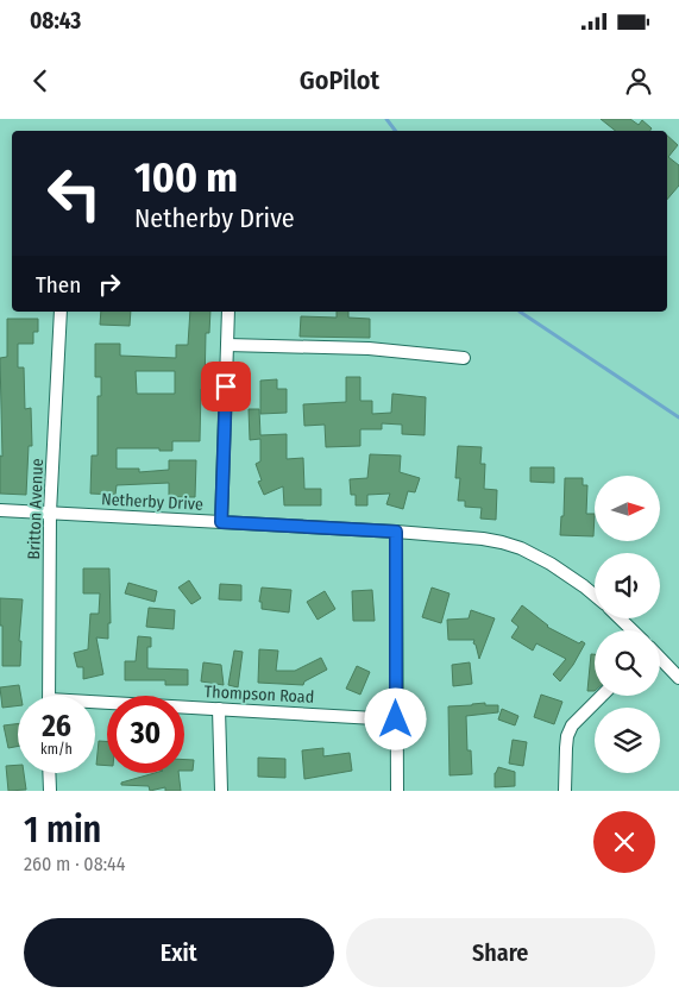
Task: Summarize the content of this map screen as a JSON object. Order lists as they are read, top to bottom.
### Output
{
  "streets": {
    "street": ["Netherby Drive", "Britton Avenue", "Thompson Road"]
  },
  "crossings": [
    ["Netherby Drive", "Britton Avenue"]
  ],
  "north": "right",
  "page": {
    "status": "08:43",
    "header": "GoPilot",
    "turn": ["100 m", "Netherby Drive"],
    "then": "Then",
    "speed": "26 km/h",
    "limit": "30",
    "heading": ["1 min", "260 m · 08:44"],
    "buttons": ["Exit", "Share"]
  }
}
